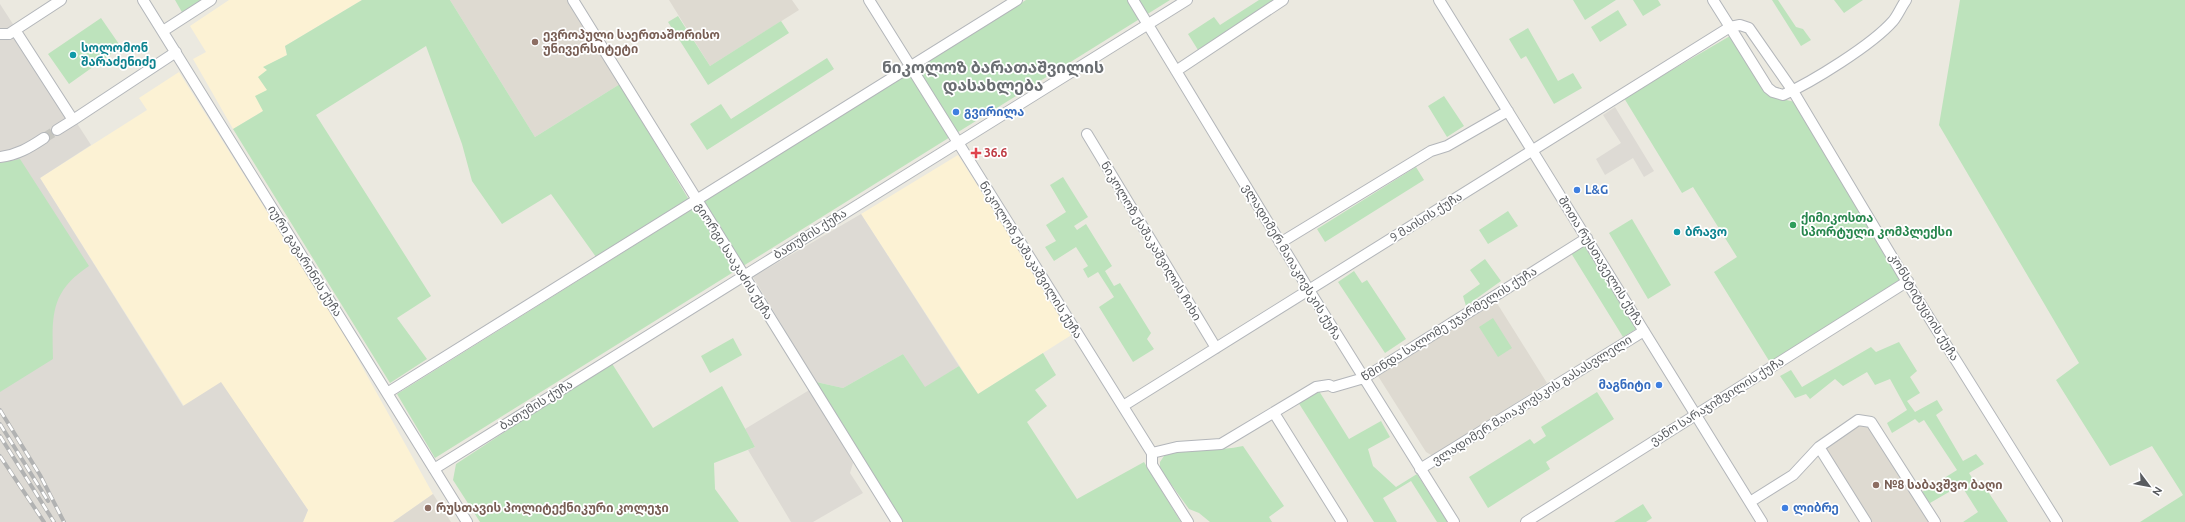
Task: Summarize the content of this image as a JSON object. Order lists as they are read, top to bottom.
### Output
{
  "streets": {
    "street": [
      "9 მაისის ქუჩა",
      "ბათუმის ქუჩა",
      "ნიკოლოზ ქაშაკაშვილის ჩიხი",
      "ნიკოლოზ ქაშაკაშვილის ქუჩა",
      "იური გაგარინის ქუჩა",
      "გიორგი სააკაძის ქუჩა",
      "შოთა რუსთაველის ქუჩა",
      "ვლადიმერ მაიაკოვსკის ქუჩა",
      "კონსტიტუციის ქუჩა",
      "წმინდა სალომე უჯარმელის ქუჩა",
      "ვლადიმერ მაიაკოვსკის გასასვლელი",
      "ვანო სარაჯიშვილის ქუჩა"
    ]
  },
  "crossings": [
    ["9 მაისის ქუჩა", "ნიკოლოზ ქაშაკაშვილის ჩიხი"],
    ["9 მაისის ქუჩა", "ნიკოლოზ ქაშაკაშვილის ქუჩა"],
    ["9 მაისის ქუჩა", "შოთა რუსთაველის ქუჩა"],
    ["9 მაისის ქუჩა", "ვლადიმერ მაიაკოვსკის ქუჩა"],
    ["9 მაისის ქუჩა", "კონსტიტუციის ქუჩა"],
    ["ბათუმის ქუჩა", "ნიკოლოზ ქაშაკაშვილის ქუჩა"],
    ["ბათუმის ქუჩა", "იური გაგარინის ქუჩა"],
    ["ბათუმის ქუჩა", "გიორგი სააკაძის ქუჩა"],
    ["ბათუმის ქუჩა", "ვლადიმერ მაიაკოვსკის ქუჩა"],
    ["ნიკოლოზ ქაშაკაშვილის ქუჩა", "წმინდა სალომე უჯარმელის ქუჩა"],
    ["შოთა რუსთაველის ქუჩა", "წმინდა სალომე უჯარმელის ქუჩა"],
    ["შოთა რუსთაველის ქუჩა", "ვლადიმერ მაიაკოვსკის გასასვლელი"],
    ["შოთა რუსთაველის ქუჩა", "ვანო სარაჯიშვილის ქუჩა"],
    ["ვლადიმერ მაიაკოვსკის ქუჩა", "წმინდა სალომე უჯარმელის ქუჩა"],
    ["ვლადიმერ მაიაკოვსკის ქუჩა", "ვლადიმერ მაიაკოვსკის გასასვლელი"],
    ["კონსტიტუციის ქუჩა", "ვანო სარაჯიშვილის ქუჩა"]
  ],
  "districts": ["ნიკოლოზ ბარათაშვილის დასახლება"],
  "places": {
    "other": [
      "ევროპული საერთაშორისო უნივერსიტეტი",
      "სოლომონ შარაძენიძე",
      "გვირილა",
      "L&G",
      "ქიმიკოსთა სპორტული კომპლექსი",
      "ბრავო",
      "მაგნიტი",
      "№8 საბავშვო ბაღი",
      "რუსთავის პოლიტექნიკური კოლეჯი",
      "ლიბრე"
    ],
    "health": ["36.6"]
  },
  "north": "bottom right"
}
